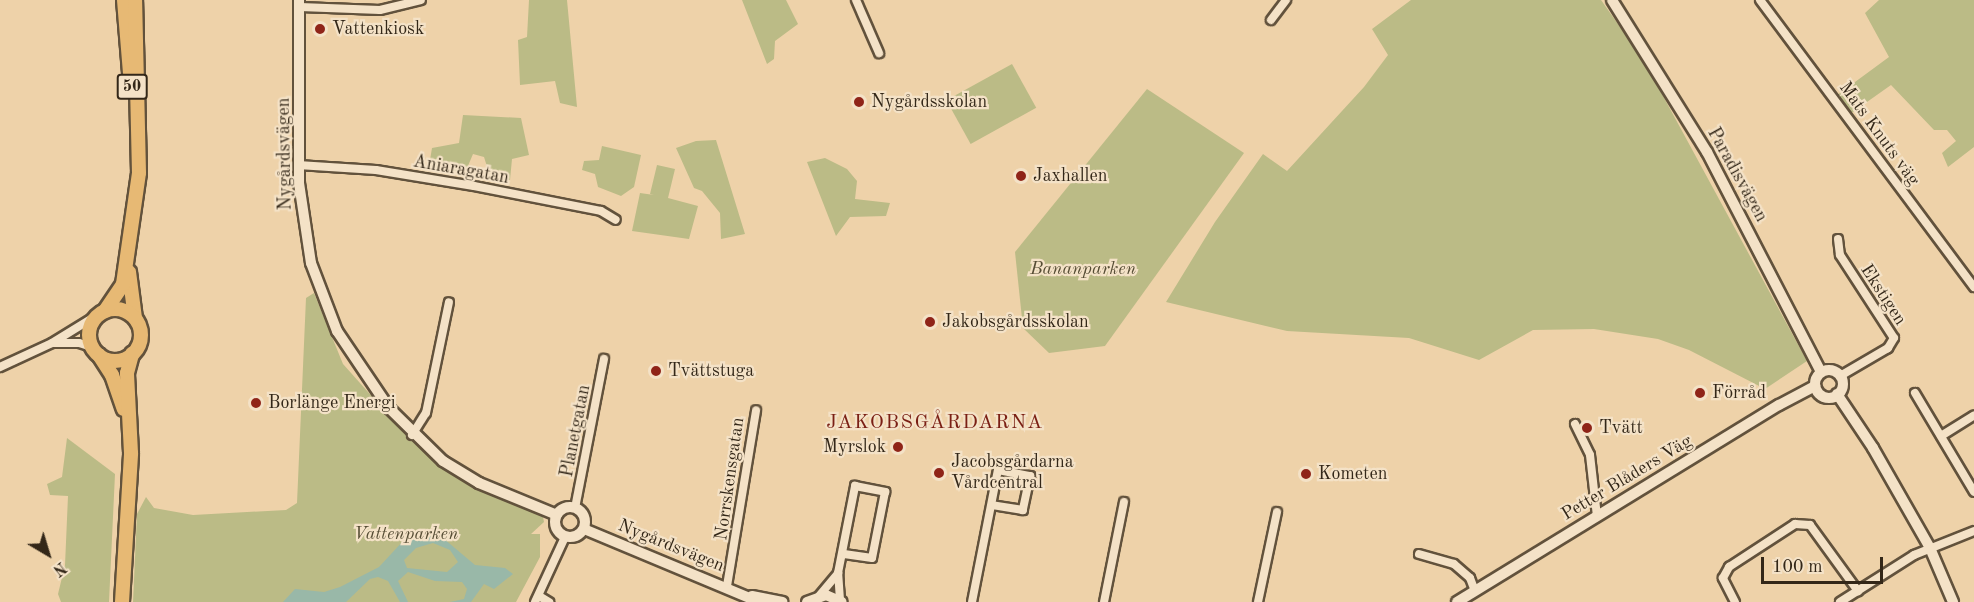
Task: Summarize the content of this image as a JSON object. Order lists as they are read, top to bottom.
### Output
{
  "streets": {
    "highway": ["50"],
    "street": [
      "Mats Knuts väg",
      "Nygårdsvägen",
      "Aniaragatan",
      "Paradisvägen",
      "Ekstigen",
      "Planetgatan",
      "Petter Blåders Väg",
      "Norrskensgatan"
    ]
  },
  "crossings": [
    ["Nygårdsvägen", "Aniaragatan"],
    ["Nygårdsvägen", "Planetgatan"],
    ["Nygårdsvägen", "Norrskensgatan"],
    ["Paradisvägen", "Ekstigen"],
    ["Paradisvägen", "Petter Blåders Väg"],
    ["Ekstigen", "Petter Blåders Väg"]
  ],
  "districts": ["JAKOBSGÅRDARNA"],
  "parks": ["Bananparken", "Vattenparken"],
  "places": [
    "Vattenkiosk",
    "Nygårdsskolan",
    "Jaxhallen",
    "Jakobsgårdsskolan",
    "Tvättstuga",
    "Förråd",
    "Borlänge Energi",
    "Tvätt",
    "Myrslok",
    "Jacobsgårdarna Vårdcentral",
    "Kometen"
  ],
  "scale_bar": "100 m",
  "north": "bottom right"
}
